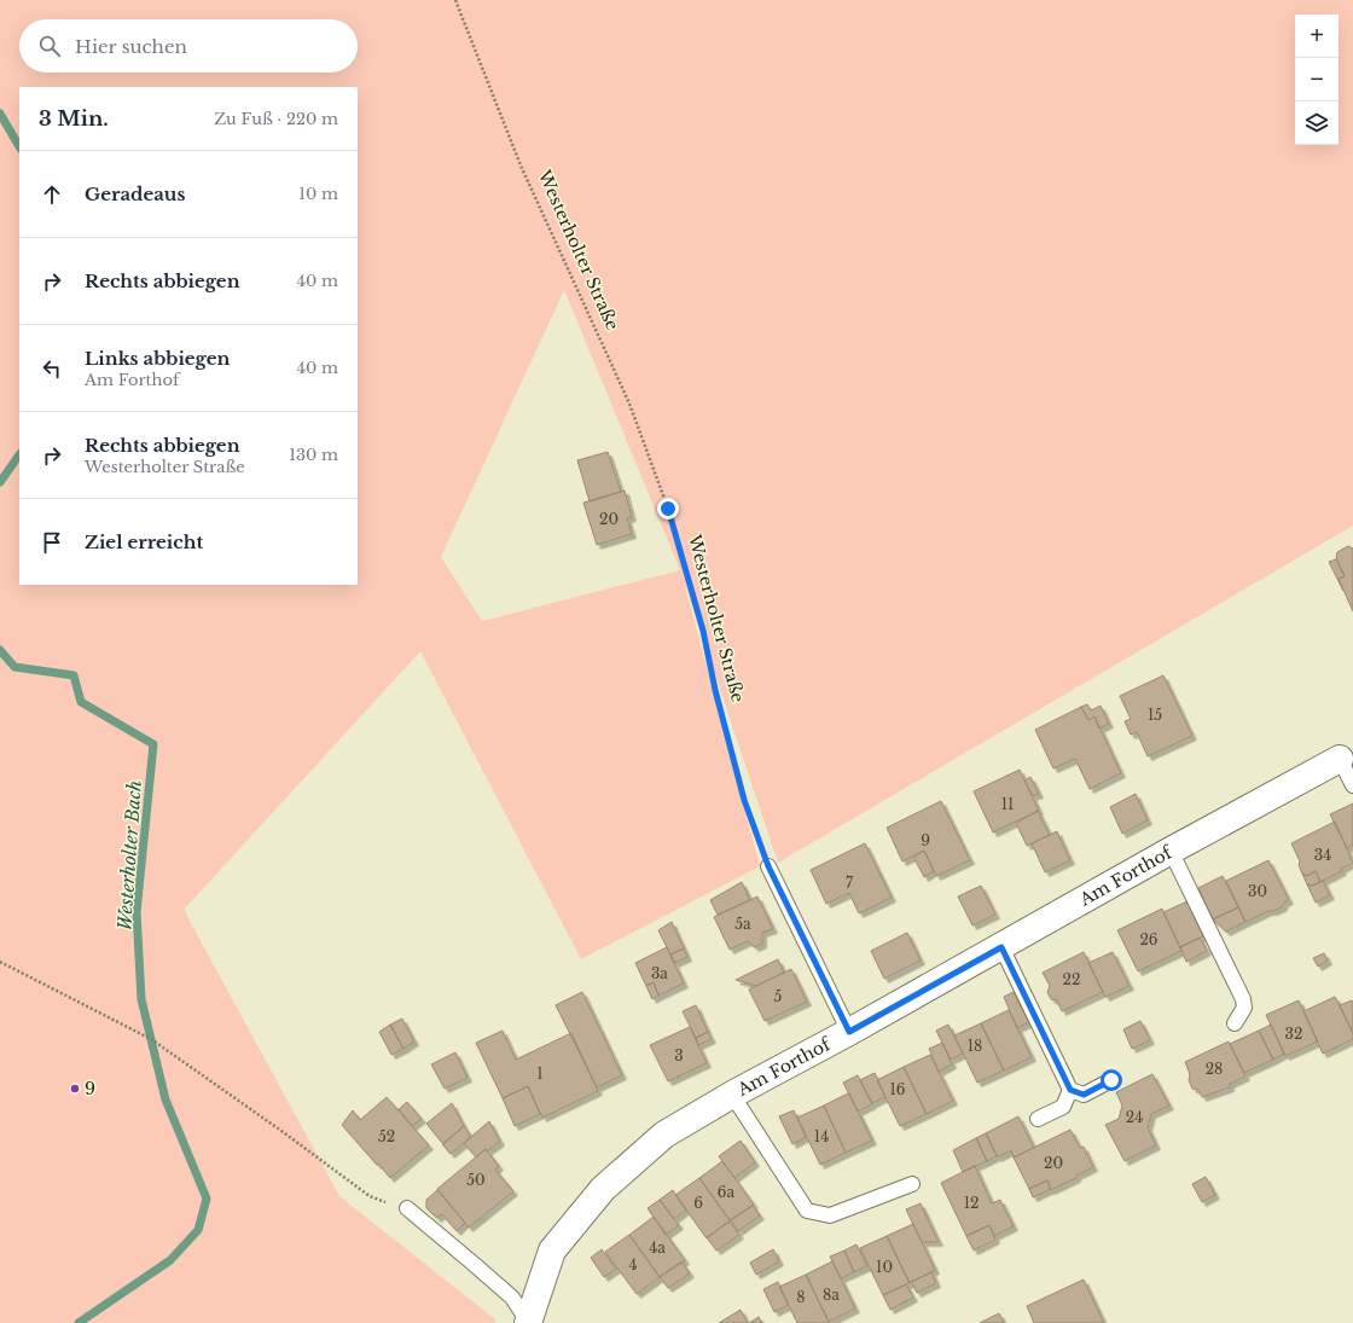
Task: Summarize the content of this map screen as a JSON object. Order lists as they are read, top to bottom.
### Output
{
  "streets": {
    "street": ["Am Forthof"],
    "path": ["Westerholter Straße"]
  },
  "water": ["Westerholter Bach"],
  "places": ["9"],
  "house_numbers": [
    "20",
    "15",
    "11",
    "9",
    "34",
    "7",
    "30",
    "5a",
    "26",
    "3a",
    "22",
    "5",
    "32",
    "18",
    "3",
    "28",
    "1",
    "16",
    "24",
    "52",
    "14",
    "20",
    "50",
    "6a",
    "6",
    "12",
    "4a",
    "4",
    "10",
    "8a",
    "8"
  ],
  "page": {
    "map_buttons": ["+", "−"],
    "search": "Hier suchen",
    "heading": ["3 Min.", "Zu Fuß · 220 m"],
    "list": [
      ["Geradeaus", "10 m"],
      ["Rechts abbiegen", "40 m"],
      ["Links abbiegen", "Am Forthof", "40 m"],
      ["Rechts abbiegen", "Westerholter Straße", "130 m"],
      "Ziel erreicht"
    ]
  }
}
